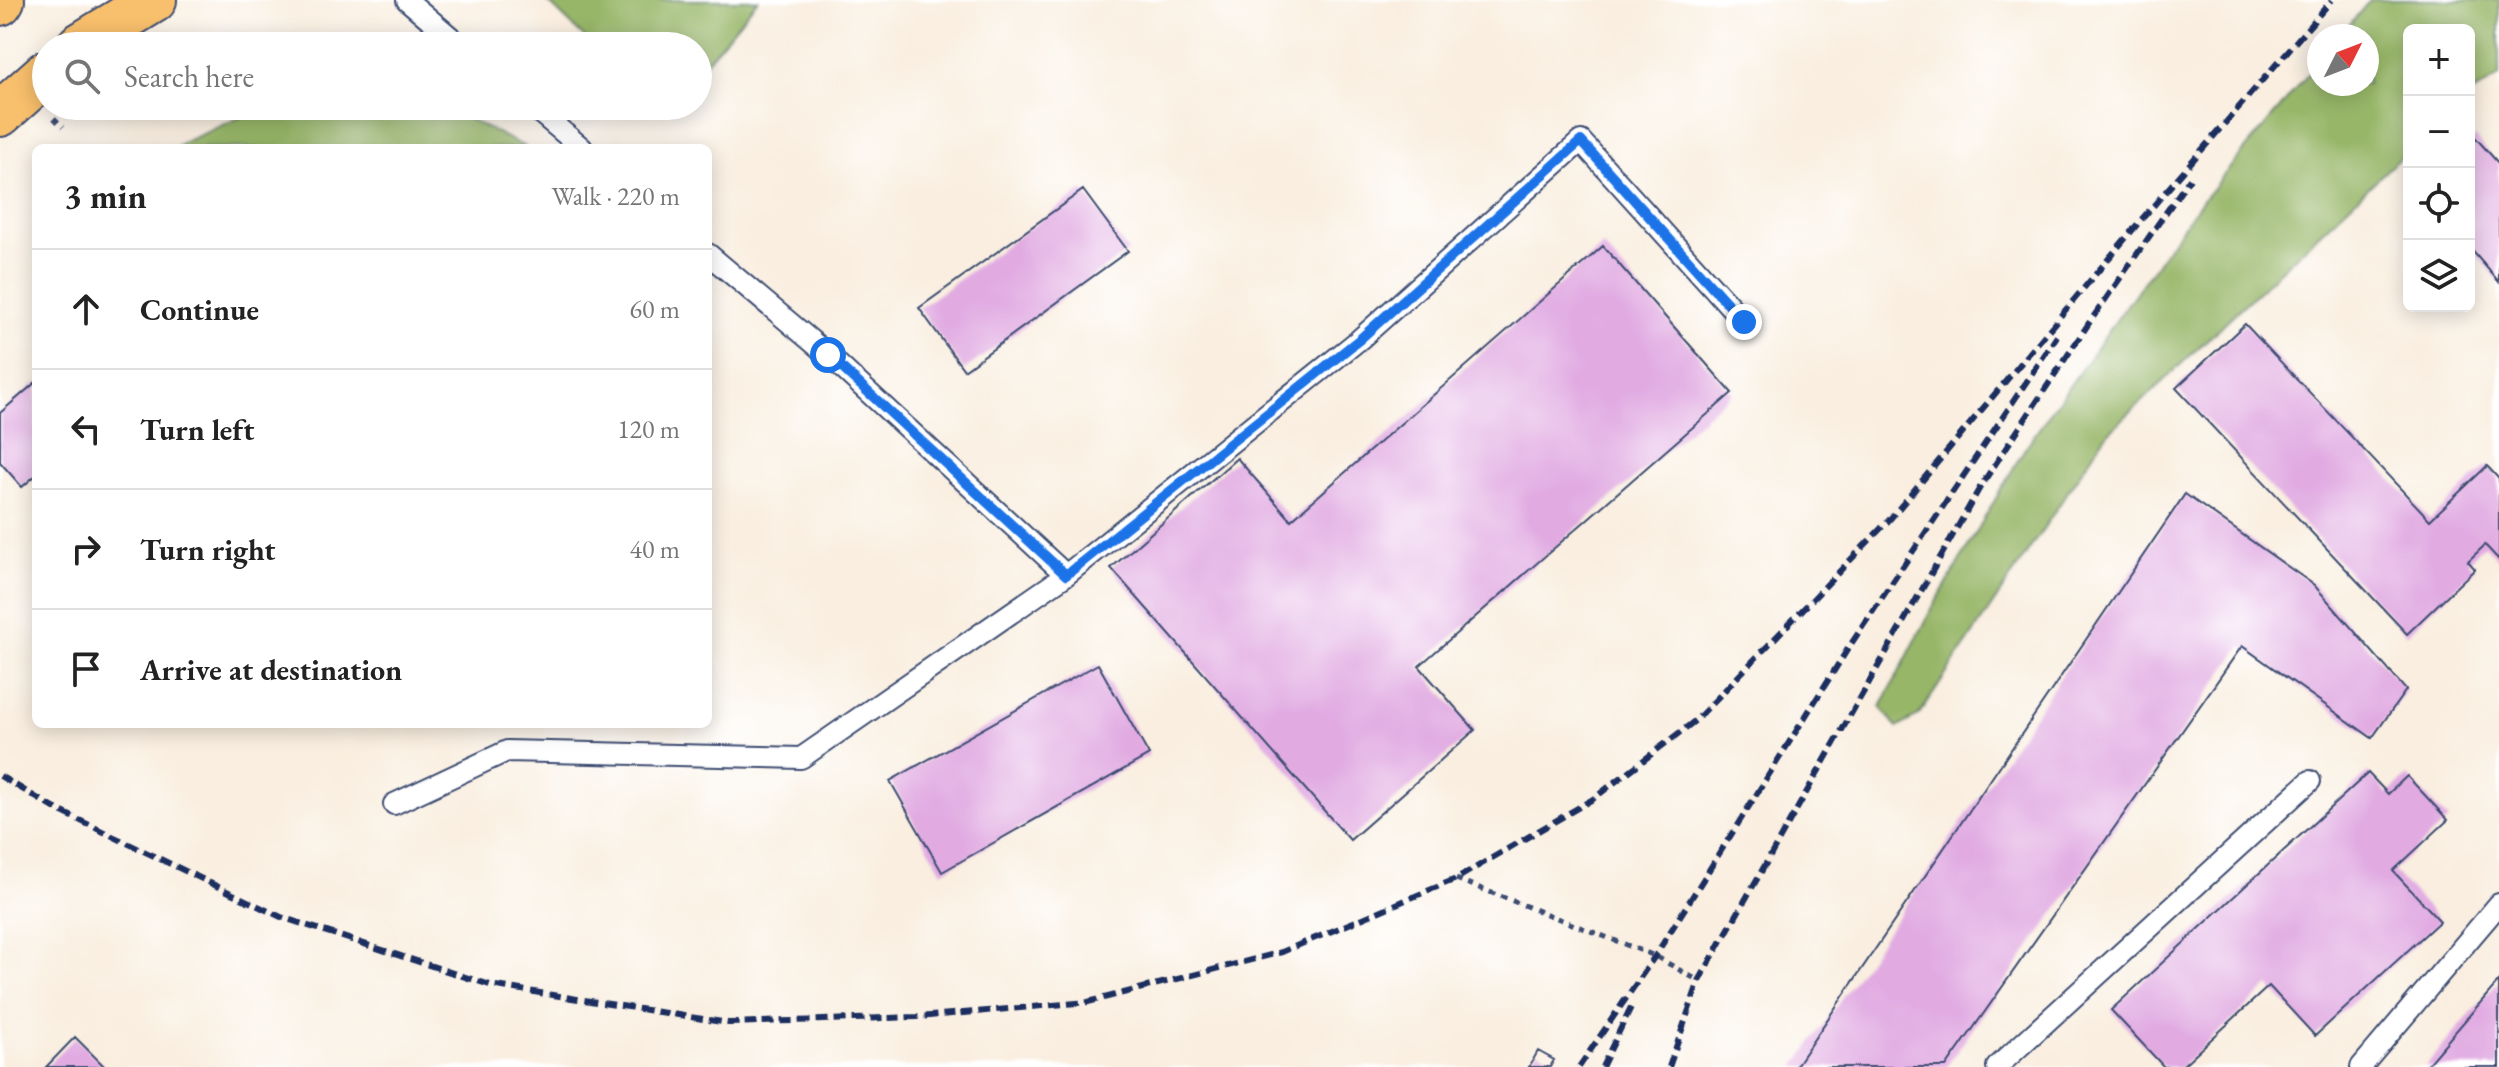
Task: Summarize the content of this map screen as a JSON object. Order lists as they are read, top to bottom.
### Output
{
  "north": "top right",
  "page": {
    "map_buttons": ["+", "−"],
    "search": "Search here",
    "heading": ["3 min", "Walk · 220 m"],
    "list": [
      ["Continue", "60 m"],
      ["Turn left", "120 m"],
      ["Turn right", "40 m"],
      "Arrive at destination"
    ]
  }
}
